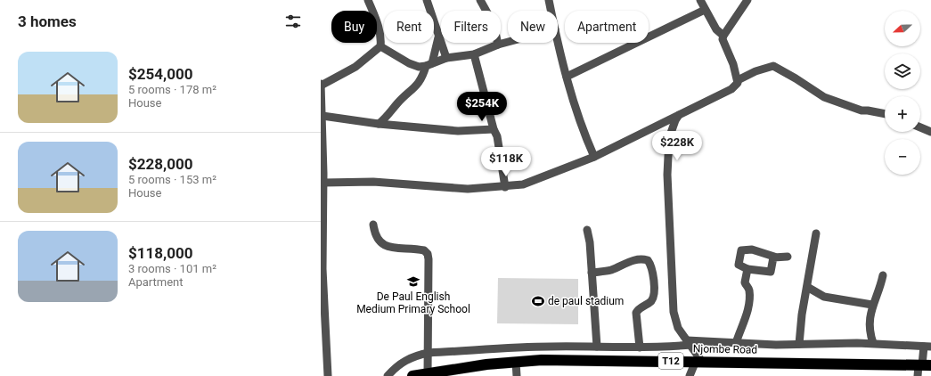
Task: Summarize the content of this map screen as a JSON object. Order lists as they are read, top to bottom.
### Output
{
  "streets": {
    "highway": ["Njombe Road", "T12"]
  },
  "places": {
    "school or university": ["De Paul English Medium Primary School"],
    "sports": ["de paul stadium"]
  },
  "north": "left",
  "page": {
    "heading": "3 homes",
    "map_buttons": ["+", "−"],
    "chip": [
      "Buy",
      "Rent",
      "Filters",
      "New",
      "Apartment"
    ],
    "list": [
      {
        "name": "$254,000",
        "note": "5 rooms · 178 m² · House"
      },
      {
        "name": "$228,000",
        "note": "5 rooms · 153 m² · House"
      },
      {
        "name": "$118,000",
        "note": "3 rooms · 101 m² · Apartment"
      }
    ],
    "price": ["$254K", "$228K", "$118K"]
  }
}
